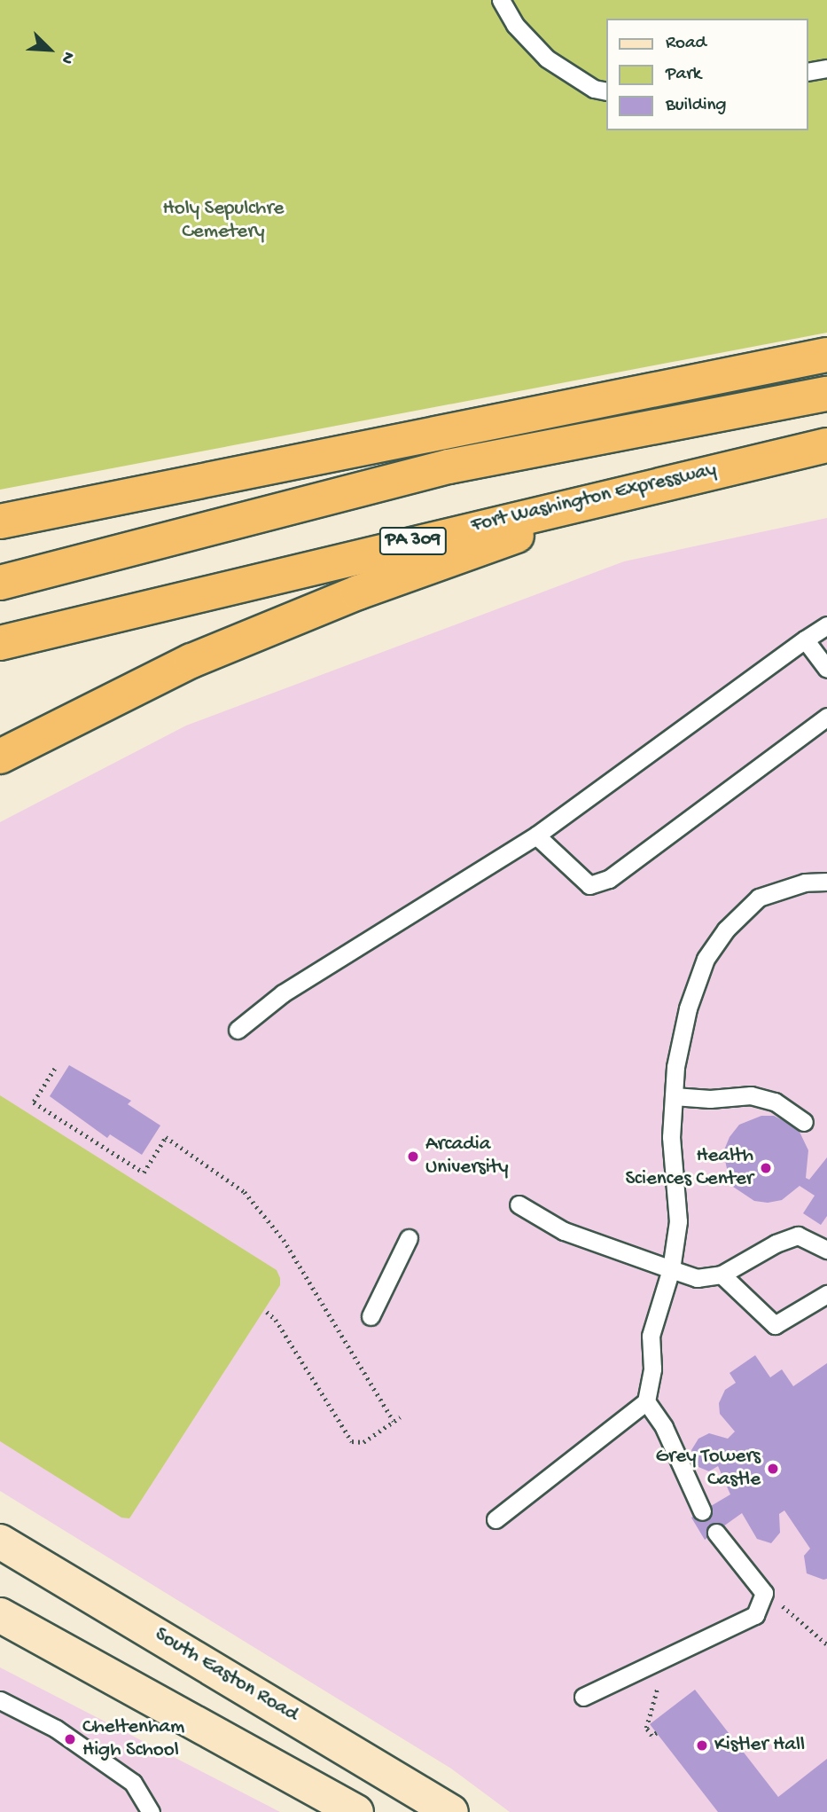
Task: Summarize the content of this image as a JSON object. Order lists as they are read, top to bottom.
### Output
{
  "streets": {
    "highway": ["Fort Washington Expressway", "PA 309"],
    "main road": ["South Easton Road"]
  },
  "parks": ["Holy Sepulchre Cemetery"],
  "places": [
    "Arcadia University",
    "Health Sciences Center",
    "Grey Towers Castle",
    "Cheltenham High School",
    "Kistler Hall"
  ],
  "legend": ["Road", "Park", "Building"],
  "north": "bottom right"
}
